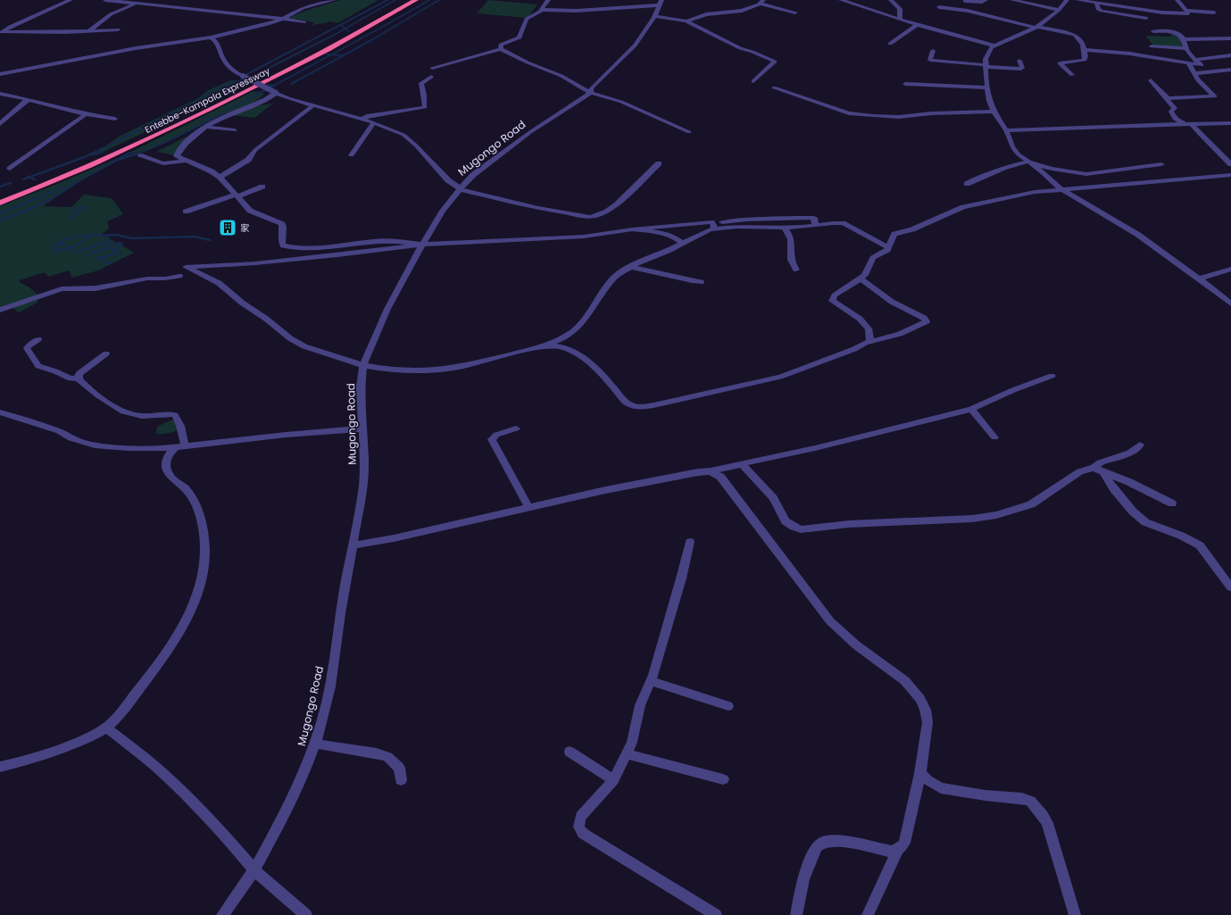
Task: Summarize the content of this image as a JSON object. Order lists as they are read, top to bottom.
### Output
{
  "streets": {
    "highway": ["Entebbe–Kampala Expressway"],
    "street": ["Mugongo Road"]
  },
  "places": {
    "building": ["家"]
  }
}
